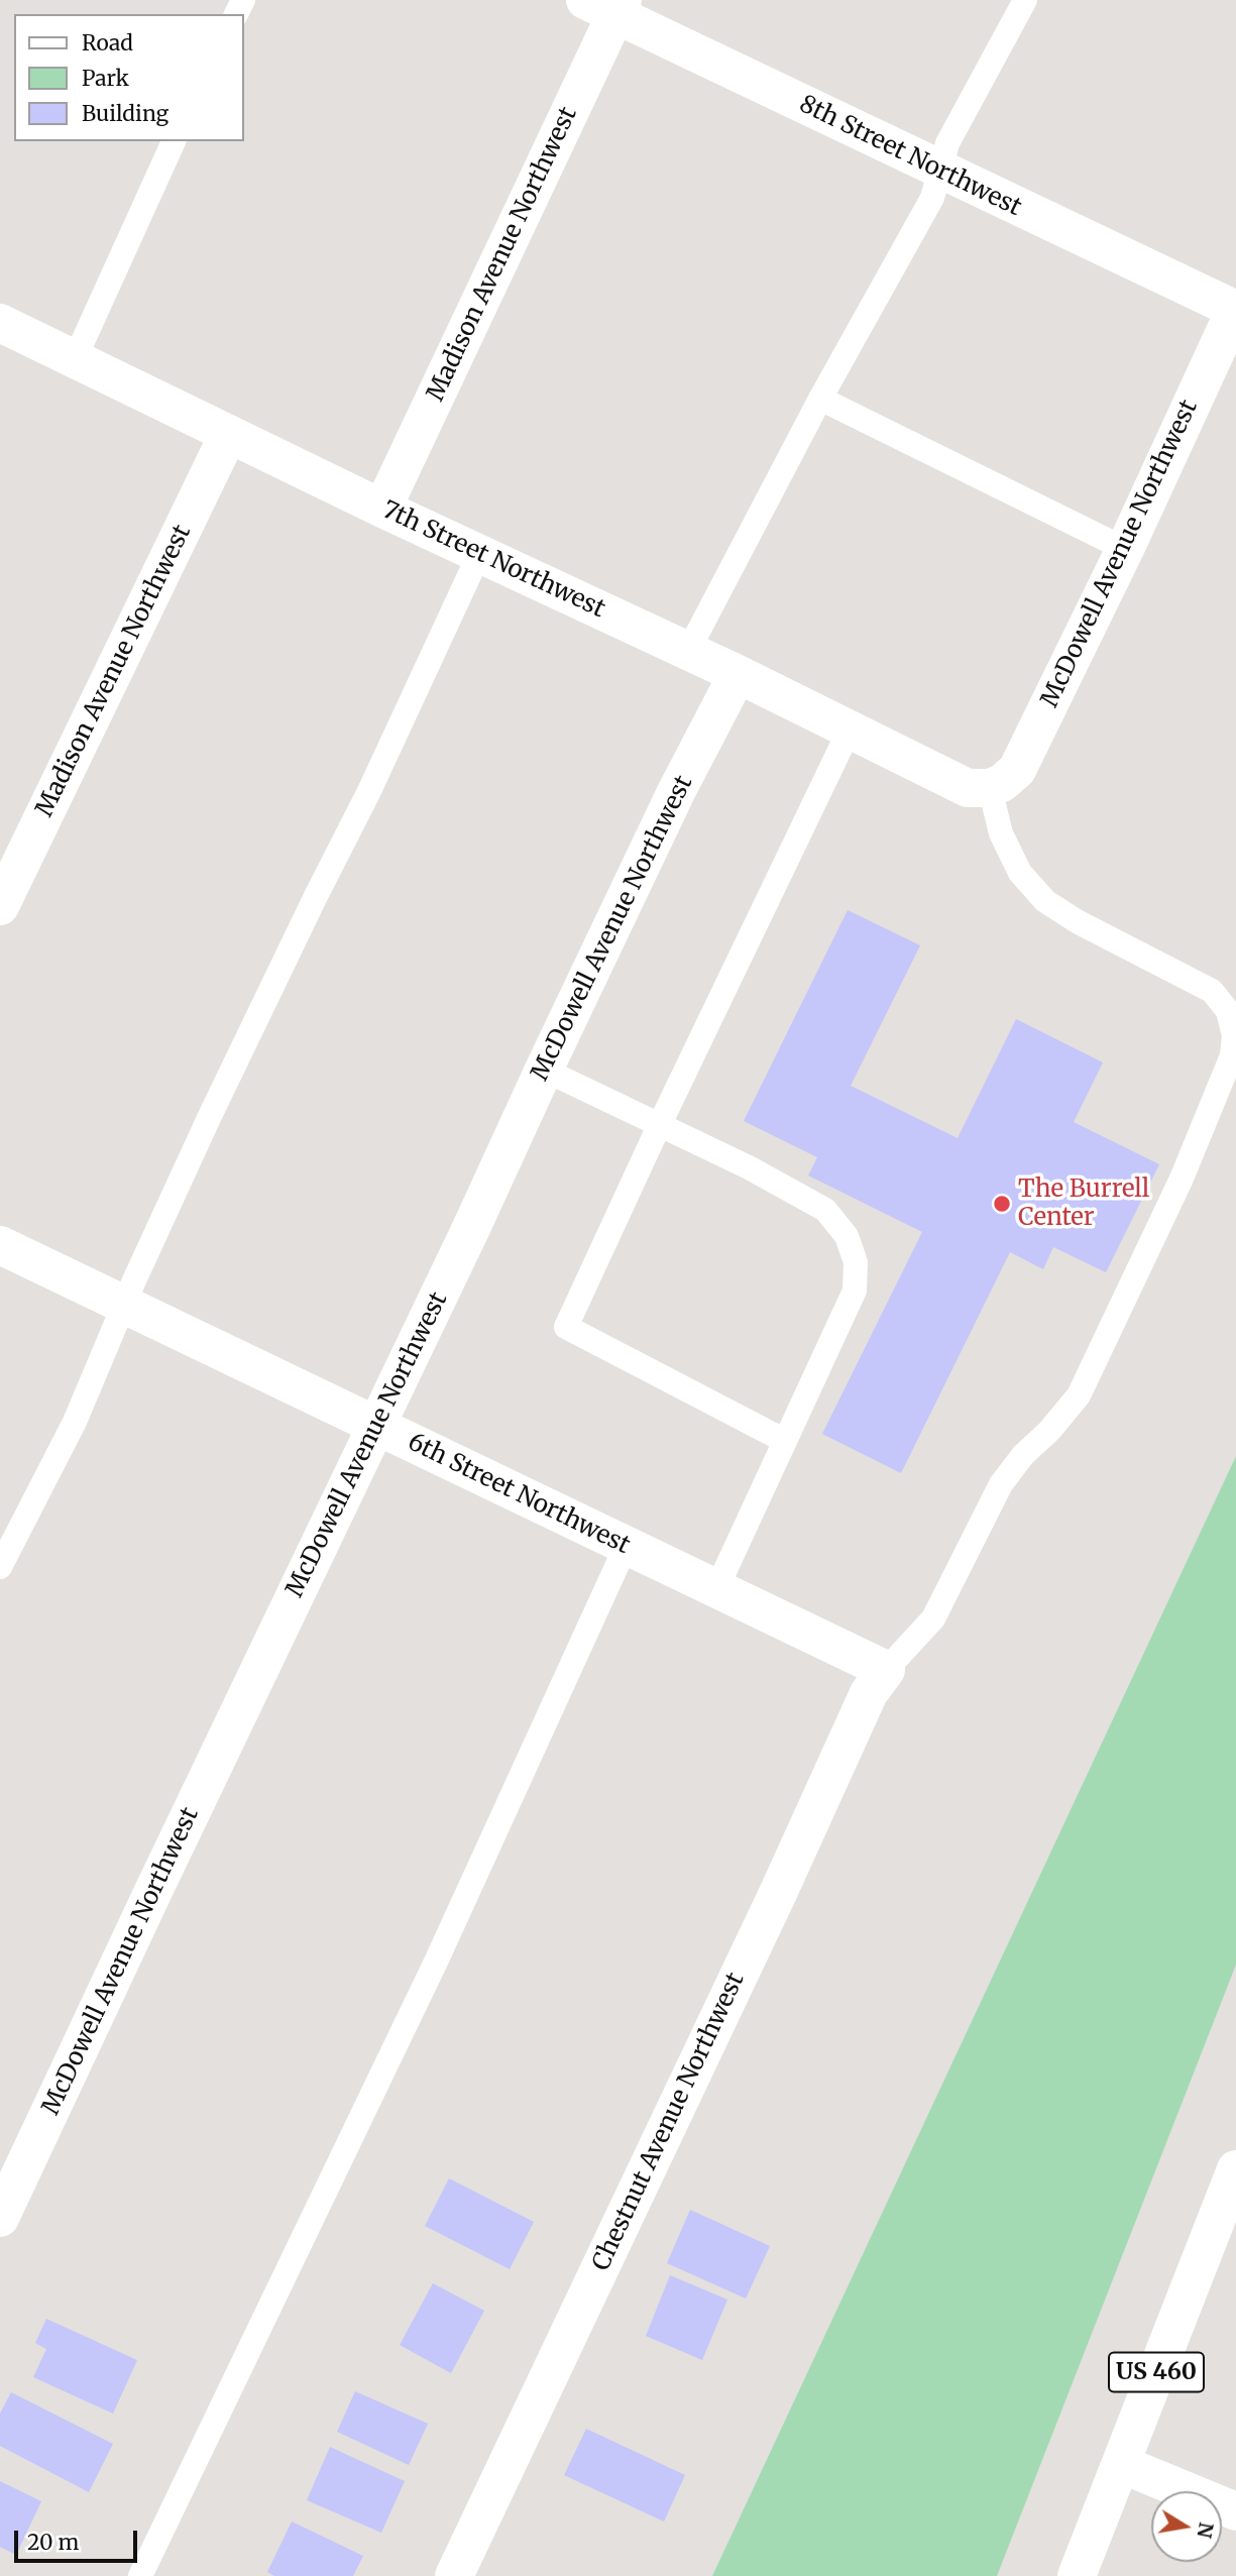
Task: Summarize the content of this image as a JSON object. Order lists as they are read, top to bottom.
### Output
{
  "streets": {
    "street": [
      "8th Street Northwest",
      "Madison Avenue Northwest",
      "McDowell Avenue Northwest",
      "7th Street Northwest",
      "6th Street Northwest",
      "Chestnut Avenue Northwest",
      "US 460"
    ]
  },
  "crossings": [
    ["8th Street Northwest", "Madison Avenue Northwest"],
    ["8th Street Northwest", "McDowell Avenue Northwest"],
    ["Madison Avenue Northwest", "7th Street Northwest"],
    ["McDowell Avenue Northwest", "7th Street Northwest"],
    ["McDowell Avenue Northwest", "6th Street Northwest"],
    ["6th Street Northwest", "Chestnut Avenue Northwest"]
  ],
  "places": ["The Burrell Center"],
  "legend": ["Road", "Park", "Building"],
  "scale_bar": "20 m",
  "north": "right"
}
